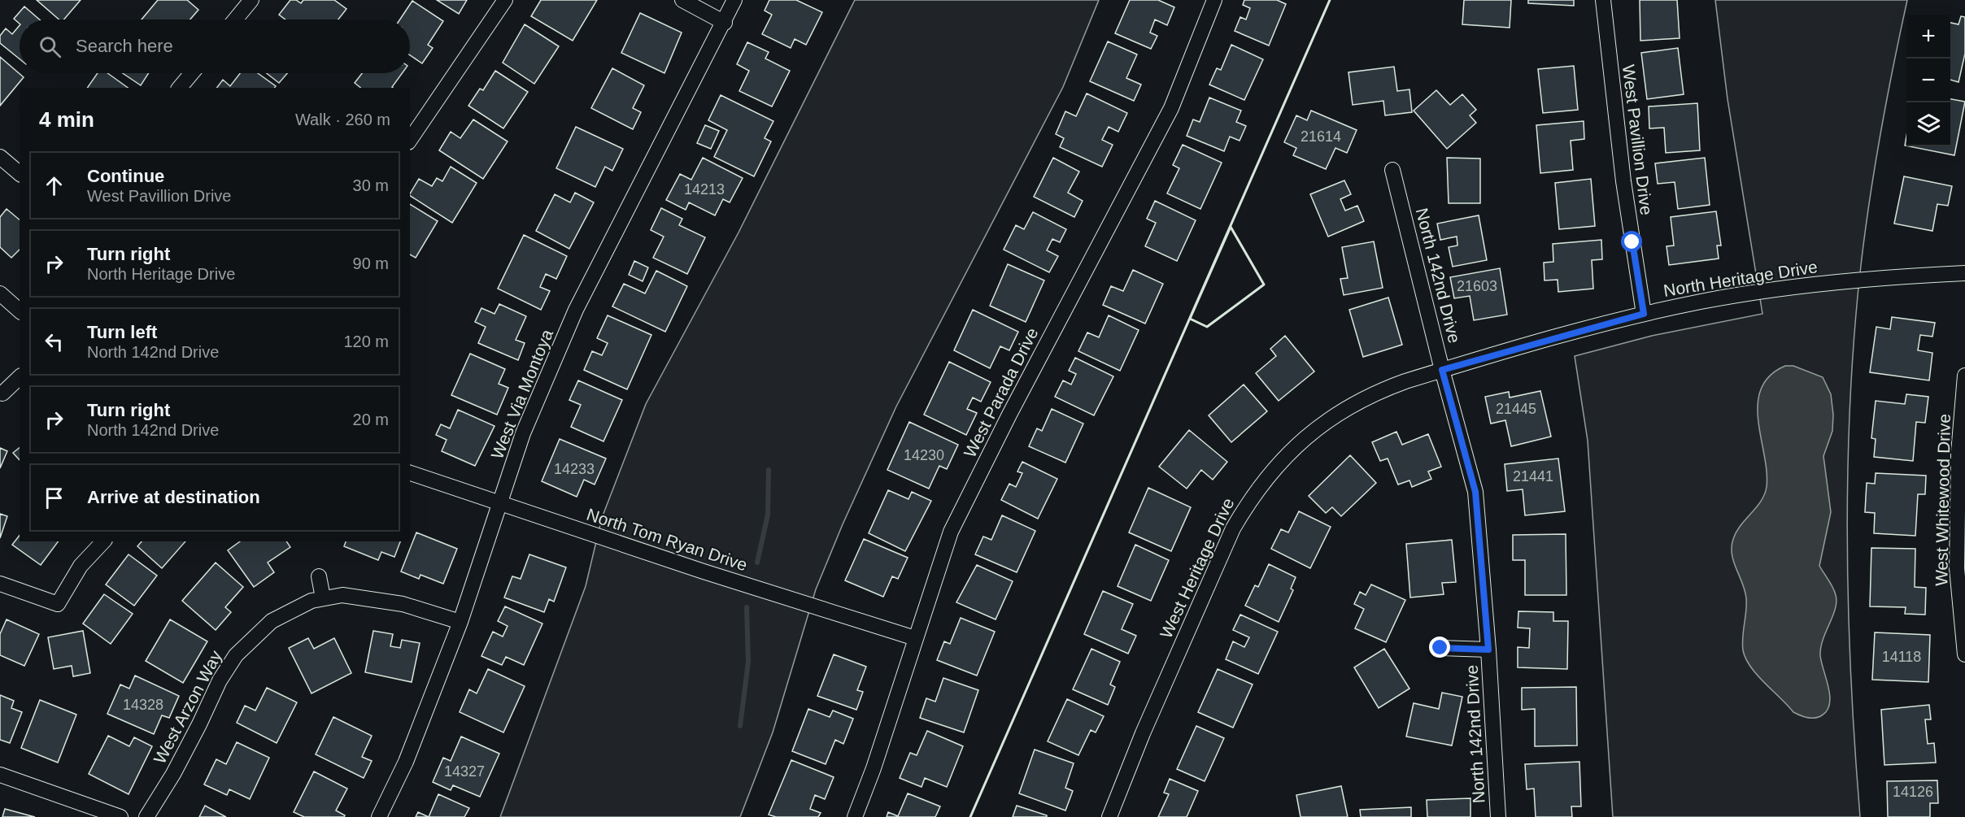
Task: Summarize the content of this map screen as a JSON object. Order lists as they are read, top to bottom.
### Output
{
  "streets": {
    "street": [
      "West Pavillion Drive",
      "North 142nd Drive",
      "North Heritage Drive",
      "West Parada Drive",
      "West Via Montoya",
      "West Whitewood Drive",
      "North Tom Ryan Drive",
      "West Heritage Drive",
      "West Arzon Way"
    ]
  },
  "crossings": [
    ["West Pavillion Drive", "North Heritage Drive"],
    ["North 142nd Drive", "North Heritage Drive"],
    ["North 142nd Drive", "West Heritage Drive"],
    ["North Heritage Drive", "West Heritage Drive"],
    ["West Parada Drive", "North Tom Ryan Drive"],
    ["West Via Montoya", "North Tom Ryan Drive"],
    ["West Via Montoya", "West Arzon Way"]
  ],
  "house_numbers": [
    "21614",
    "14213",
    "21603",
    "21445",
    "14230",
    "14233",
    "21441",
    "14118",
    "14328",
    "14327",
    "14126"
  ],
  "page": {
    "map_buttons": ["+", "−"],
    "search": "Search here",
    "heading": ["4 min", "Walk · 260 m"],
    "list": [
      ["Continue", "West Pavillion Drive", "30 m"],
      ["Turn right", "North Heritage Drive", "90 m"],
      ["Turn left", "North 142nd Drive", "120 m"],
      ["Turn right", "North 142nd Drive", "20 m"],
      "Arrive at destination"
    ]
  }
}
